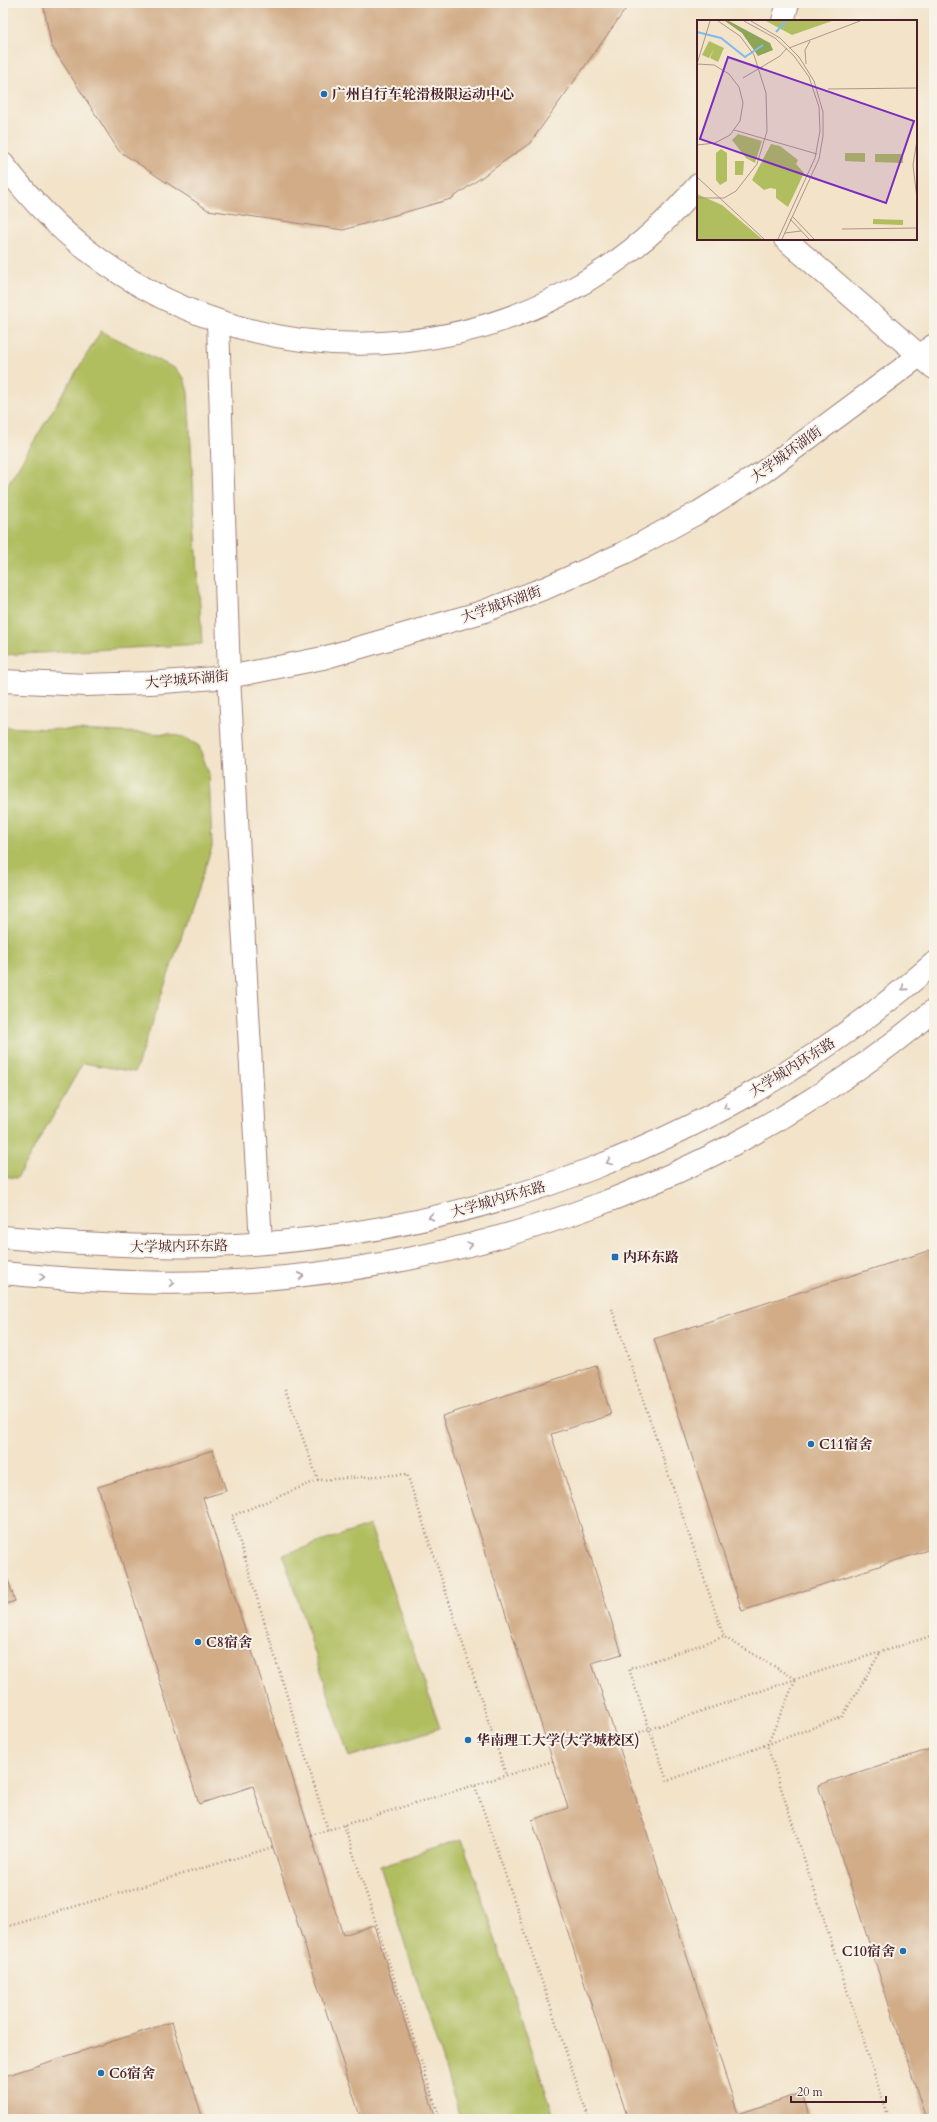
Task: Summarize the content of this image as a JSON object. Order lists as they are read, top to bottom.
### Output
{
  "streets": {
    "main road": ["大学城环湖街", "大学城内环东路"]
  },
  "places": {
    "other": [
      "广州自行车轮滑极限运动中心",
      "C11宿舍",
      "C8宿舍",
      "华南理工大学(大学城校区)",
      "C10宿舍",
      "C6宿舍"
    ],
    "transit": ["内环东路"]
  },
  "scale_bar": "20 m"
}
